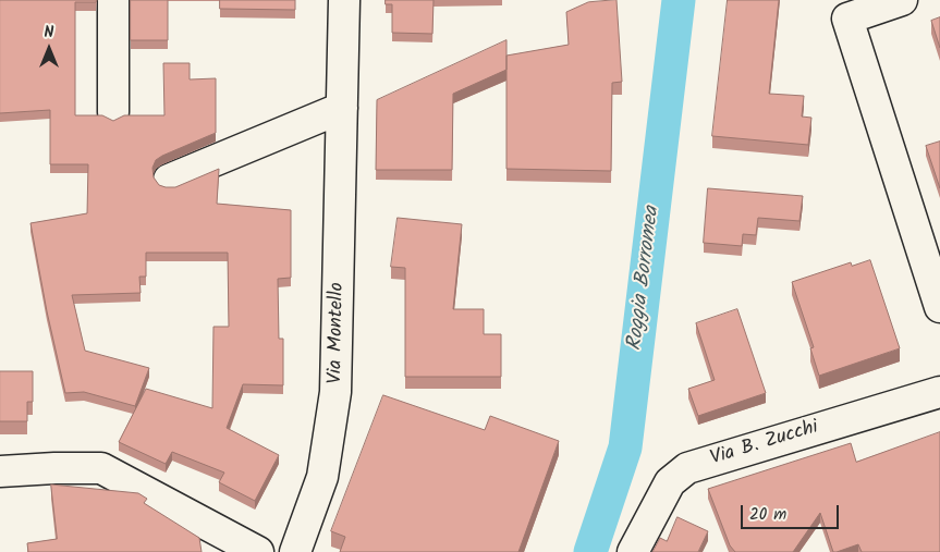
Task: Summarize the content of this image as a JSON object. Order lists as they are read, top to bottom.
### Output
{
  "streets": {
    "street": ["Via Montello", "Via B. Zucchi"]
  },
  "water": ["Roggia Borromea"],
  "scale_bar": "20 m",
  "north": "top"
}
